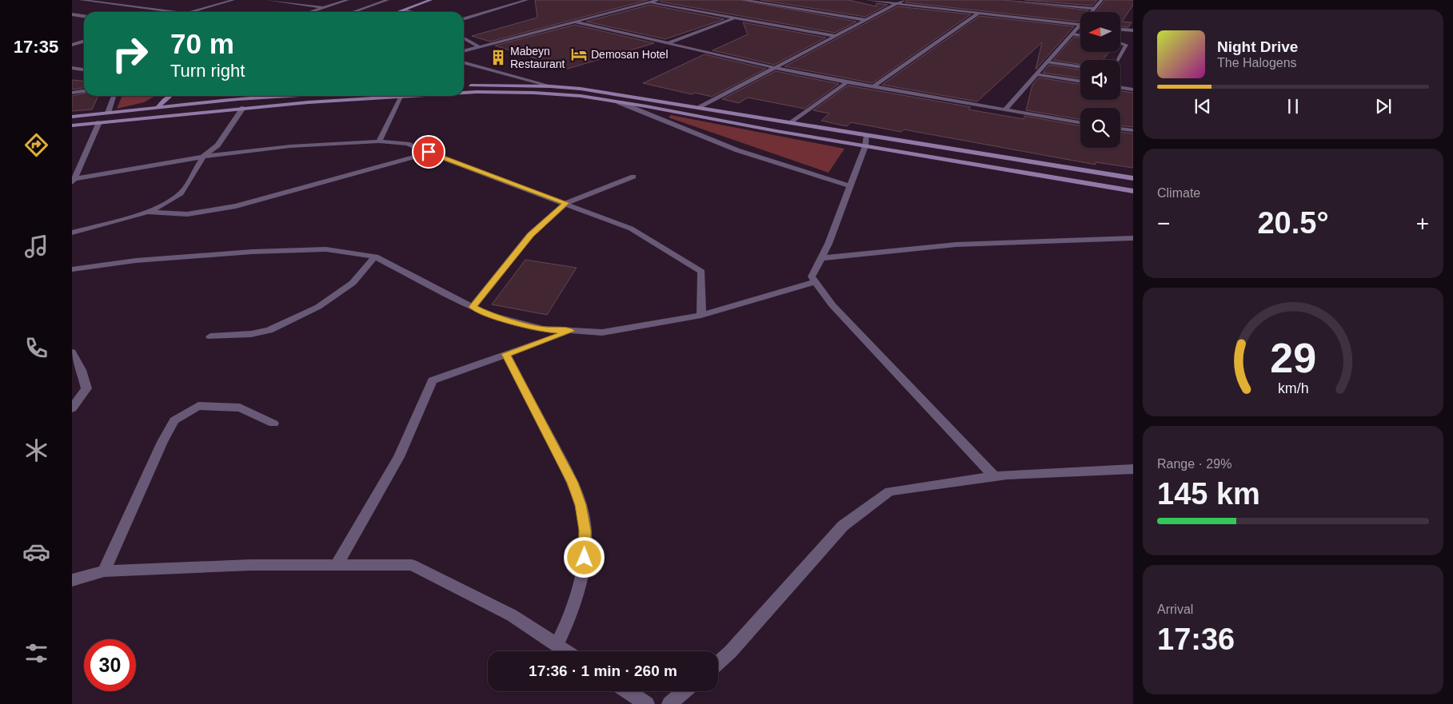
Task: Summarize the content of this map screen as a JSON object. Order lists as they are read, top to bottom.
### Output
{
  "places": {
    "hotel": ["Demosan Hotel"],
    "building": ["Mabeyn Restaurant"]
  },
  "north": "left",
  "page": {
    "tabs": "17:35",
    "turn": ["70 m", "Turn right"],
    "song": ["Night Drive", "The Halogens"],
    "tile": [
      "Climate",
      ["Range · 29%", "145 km"],
      ["Arrival", "17:36"]
    ],
    "heat": ["−", "20.5°", "+"],
    "limit": "30",
    "trip": "17:36 · 1 min · 260 m",
    "gauge": ["29", "km/h"]
  }
}
